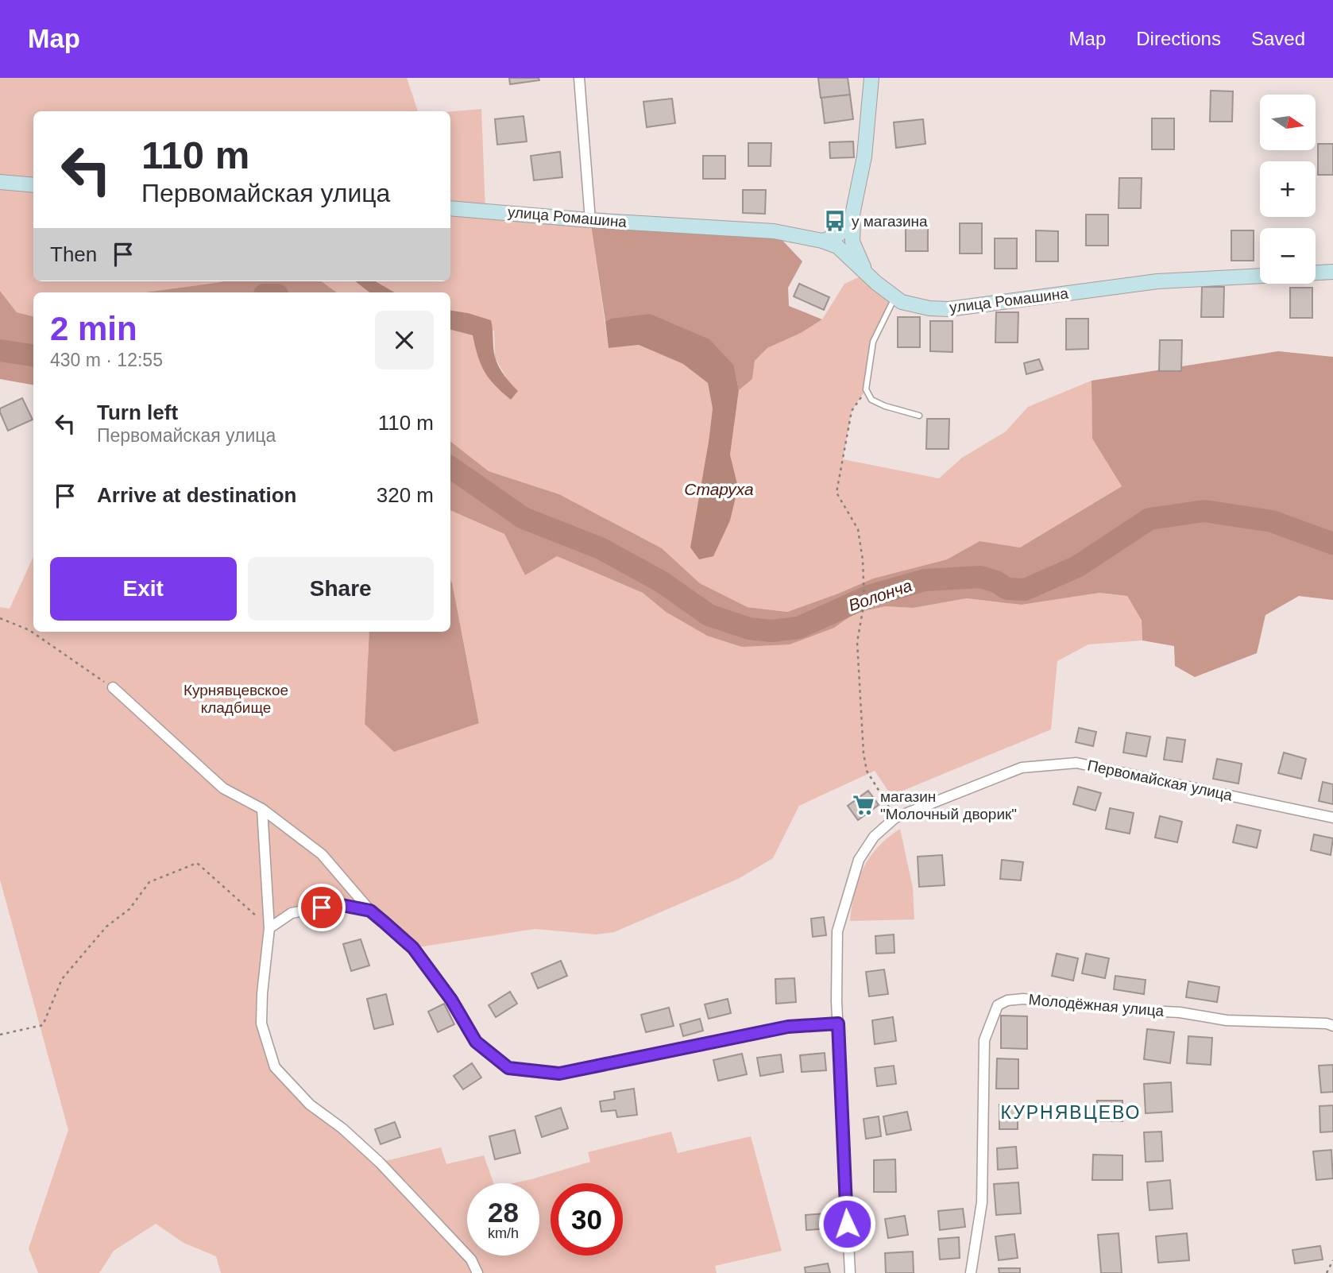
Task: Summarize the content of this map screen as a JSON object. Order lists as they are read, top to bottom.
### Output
{
  "streets": {
    "street": ["улица Ромашина", "Первомайская улица", "Молодёжная улица"]
  },
  "districts": ["КУРНЯВЦЕВО"],
  "water": ["Старуха", "Волонча"],
  "parks": ["Курнявцевское кладбище"],
  "places": {
    "bus stop": ["у магазина"],
    "supermarket": ["магазин \"Молочный дворик\""]
  },
  "north": "right",
  "page": {
    "header": "Map",
    "nav": ["Map", "Directions", "Saved"],
    "map_buttons": ["+", "−"],
    "turn": ["110 m", "Первомайская улица"],
    "then": "Then",
    "heading": ["2 min", "430 m · 12:55"],
    "list": [
      {
        "name": "Turn left",
        "note": "Первомайская улица",
        "value": "110 m"
      },
      {
        "name": "Arrive at destination",
        "value": "320 m"
      }
    ],
    "buttons": ["Exit", "Share"],
    "speed": "28 km/h",
    "limit": "30"
  }
}
